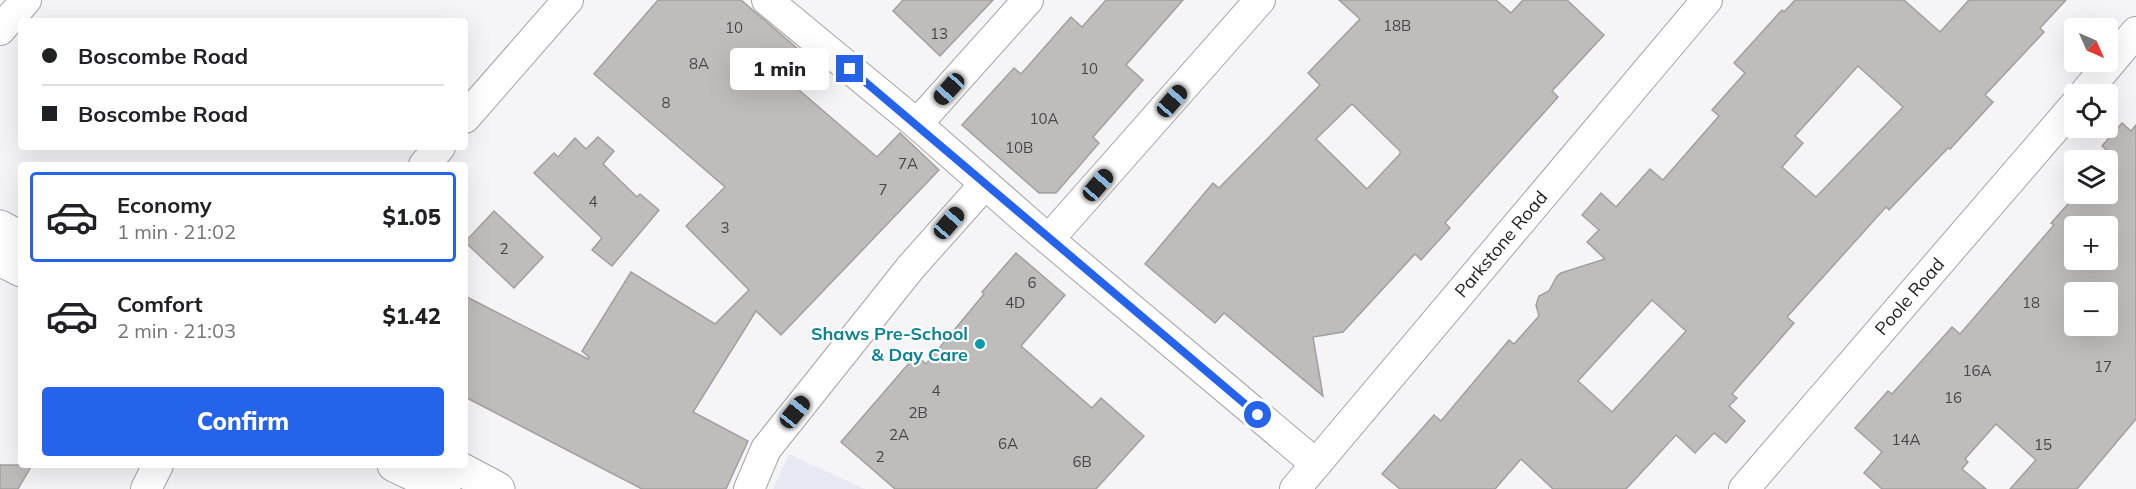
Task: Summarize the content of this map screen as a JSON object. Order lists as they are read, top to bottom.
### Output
{
  "streets": {
    "street": ["Parkstone Road", "Poole Road"]
  },
  "places": ["Shaws Pre-School & Day Care"],
  "house_numbers": [
    "18B",
    "10",
    "13",
    "8A",
    "10",
    "8",
    "10A",
    "10B",
    "7A",
    "7",
    "4",
    "3",
    "2",
    "6",
    "4D",
    "18",
    "17",
    "16A",
    "4",
    "16",
    "2B",
    "2A",
    "14A",
    "6A",
    "15",
    "2",
    "6B"
  ],
  "north": "bottom right",
  "page": {
    "map_buttons": ["+", "−"],
    "banner": ["Boscombe Road", "Boscombe Road"],
    "bubble": "1 min",
    "list": [
      {
        "name": "Economy",
        "note": "1 min · 21:02",
        "value": "$1.05"
      },
      {
        "name": "Comfort",
        "note": "2 min · 21:03",
        "value": "$1.42"
      }
    ],
    "buttons": "Confirm"
  }
}
